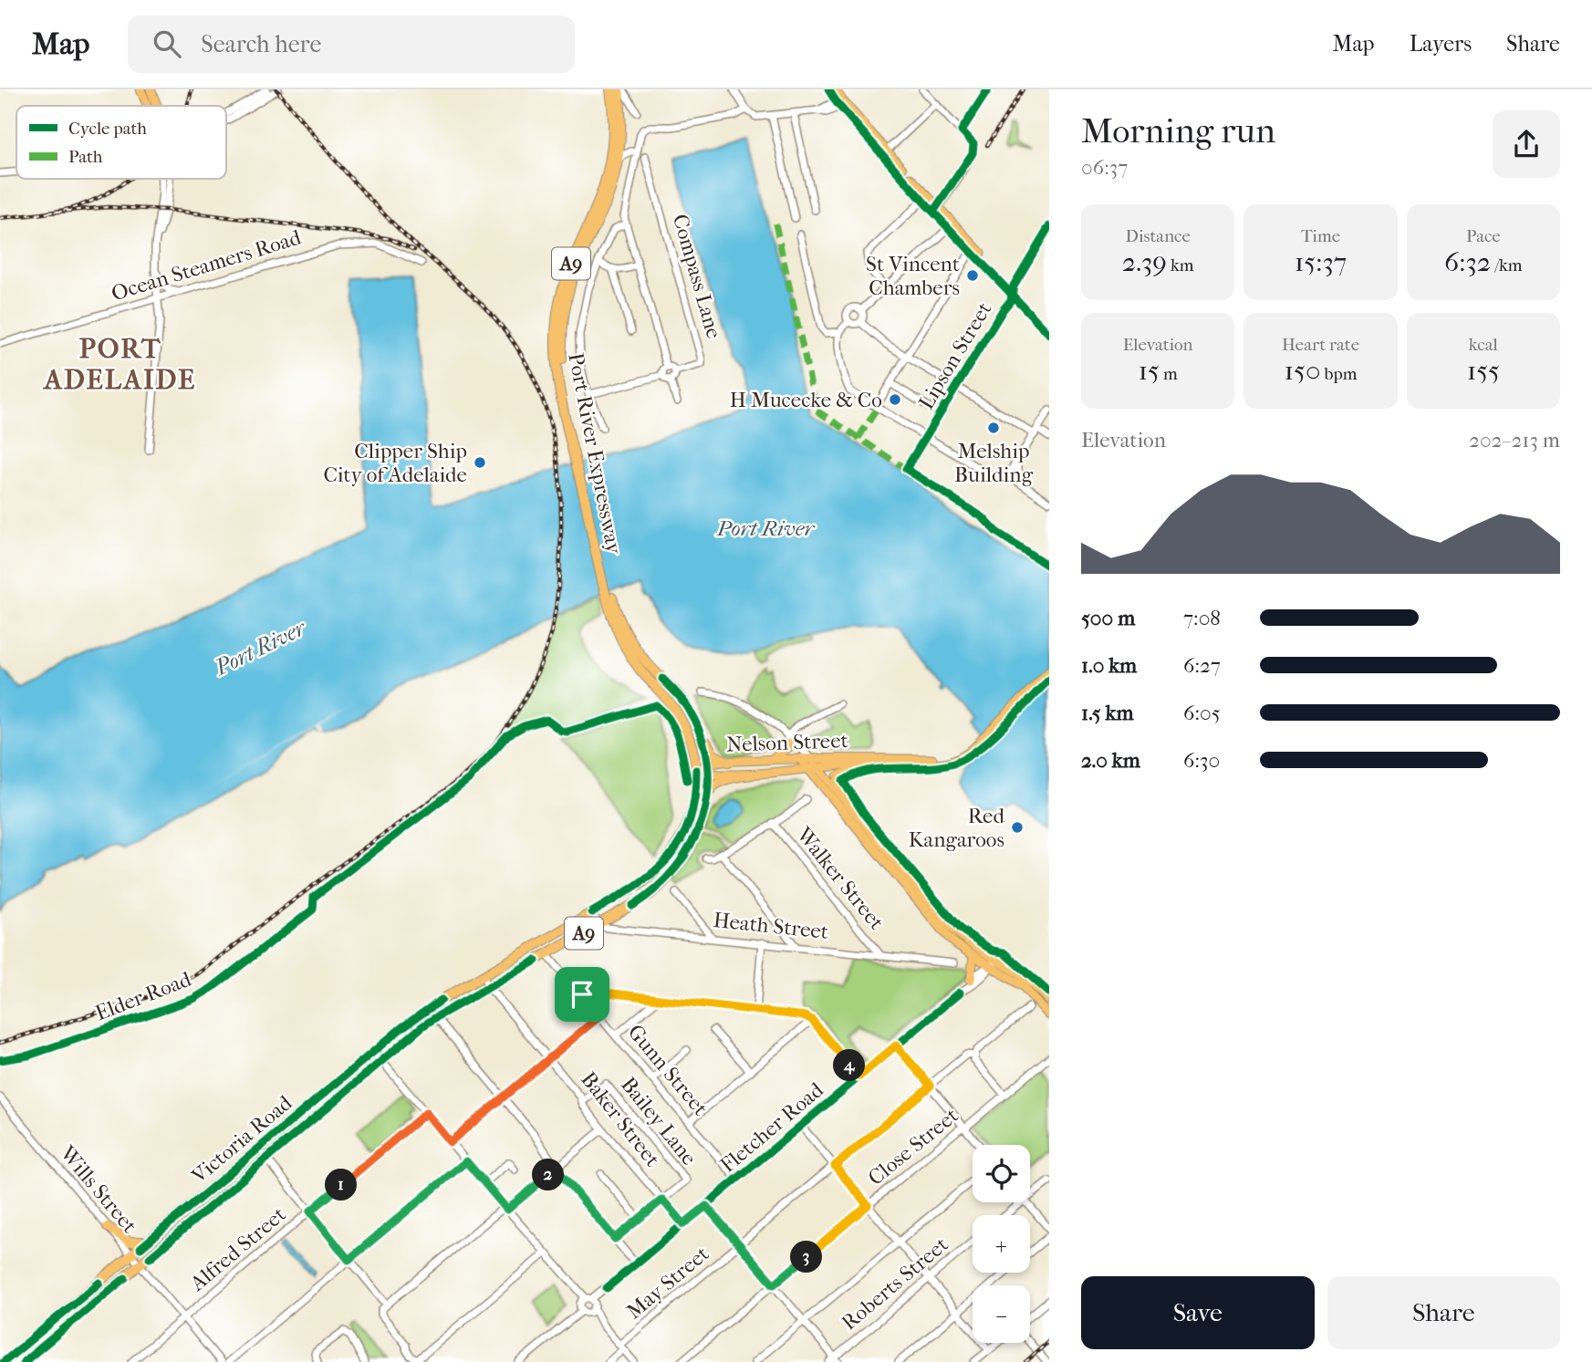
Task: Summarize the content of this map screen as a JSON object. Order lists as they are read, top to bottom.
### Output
{
  "streets": {
    "highway": ["A9", "Port River Expressway", "Victoria Road"],
    "main road": ["Nelson Street"],
    "street": [
      "Ocean Steamers Road",
      "Compass Lane",
      "Lipson Street",
      "Walker Street",
      "Heath Street",
      "Elder Road",
      "Gunn Street",
      "Baker Street",
      "Bailey Lane",
      "Fletcher Road",
      "Close Street",
      "Wills Street",
      "Alfred Street",
      "May Street",
      "Roberts Street"
    ]
  },
  "crossings": [
    ["A9", "Port River Expressway"],
    ["A9", "Nelson Street"],
    ["A9", "Baker Street"],
    ["A9", "Victoria Road"],
    ["Port River Expressway", "Nelson Street"],
    ["Port River Expressway", "Victoria Road"],
    ["Nelson Street", "Victoria Road"],
    ["Walker Street", "Heath Street"],
    ["Heath Street", "Victoria Road"],
    ["Gunn Street", "Fletcher Road"],
    ["Gunn Street", "Victoria Road"],
    ["Baker Street", "Bailey Lane"],
    ["Baker Street", "Fletcher Road"],
    ["Baker Street", "Victoria Road"],
    ["Victoria Road", "Wills Street"],
    ["Wills Street", "Alfred Street"]
  ],
  "districts": ["PORT ADELAIDE"],
  "water": ["Port River"],
  "places": [
    "St Vincent Chambers",
    "H Mucecke & Co",
    "Melship Building",
    "Clipper Ship City of Adelaide",
    "Red Kangaroos"
  ],
  "legend": ["Cycle path", "Path"],
  "page": {
    "header": "Map",
    "search": "Search here",
    "nav": ["Map", "Layers", "Share"],
    "heading": ["Morning run", "06:37"],
    "stats": [
      ["Distance", "2.39 km"],
      ["Time", "15:37"],
      ["Pace", "6:32 /km"],
      ["Elevation", "15 m"],
      ["Heart rate", "150 bpm"],
      ["kcal", "155"]
    ],
    "chart": ["Elevation", "202–213 m"],
    "list": [
      {
        "name": "500 m",
        "note": "7:08"
      },
      {
        "name": "1.0 km",
        "note": "6:27"
      },
      {
        "name": "1.5 km",
        "note": "6:05"
      },
      {
        "name": "2.0 km",
        "note": "6:30"
      }
    ],
    "pins": [
      "4",
      "2",
      "1",
      "3"
    ],
    "map_buttons": ["+", "−"],
    "buttons": ["Save", "Share"]
  }
}
